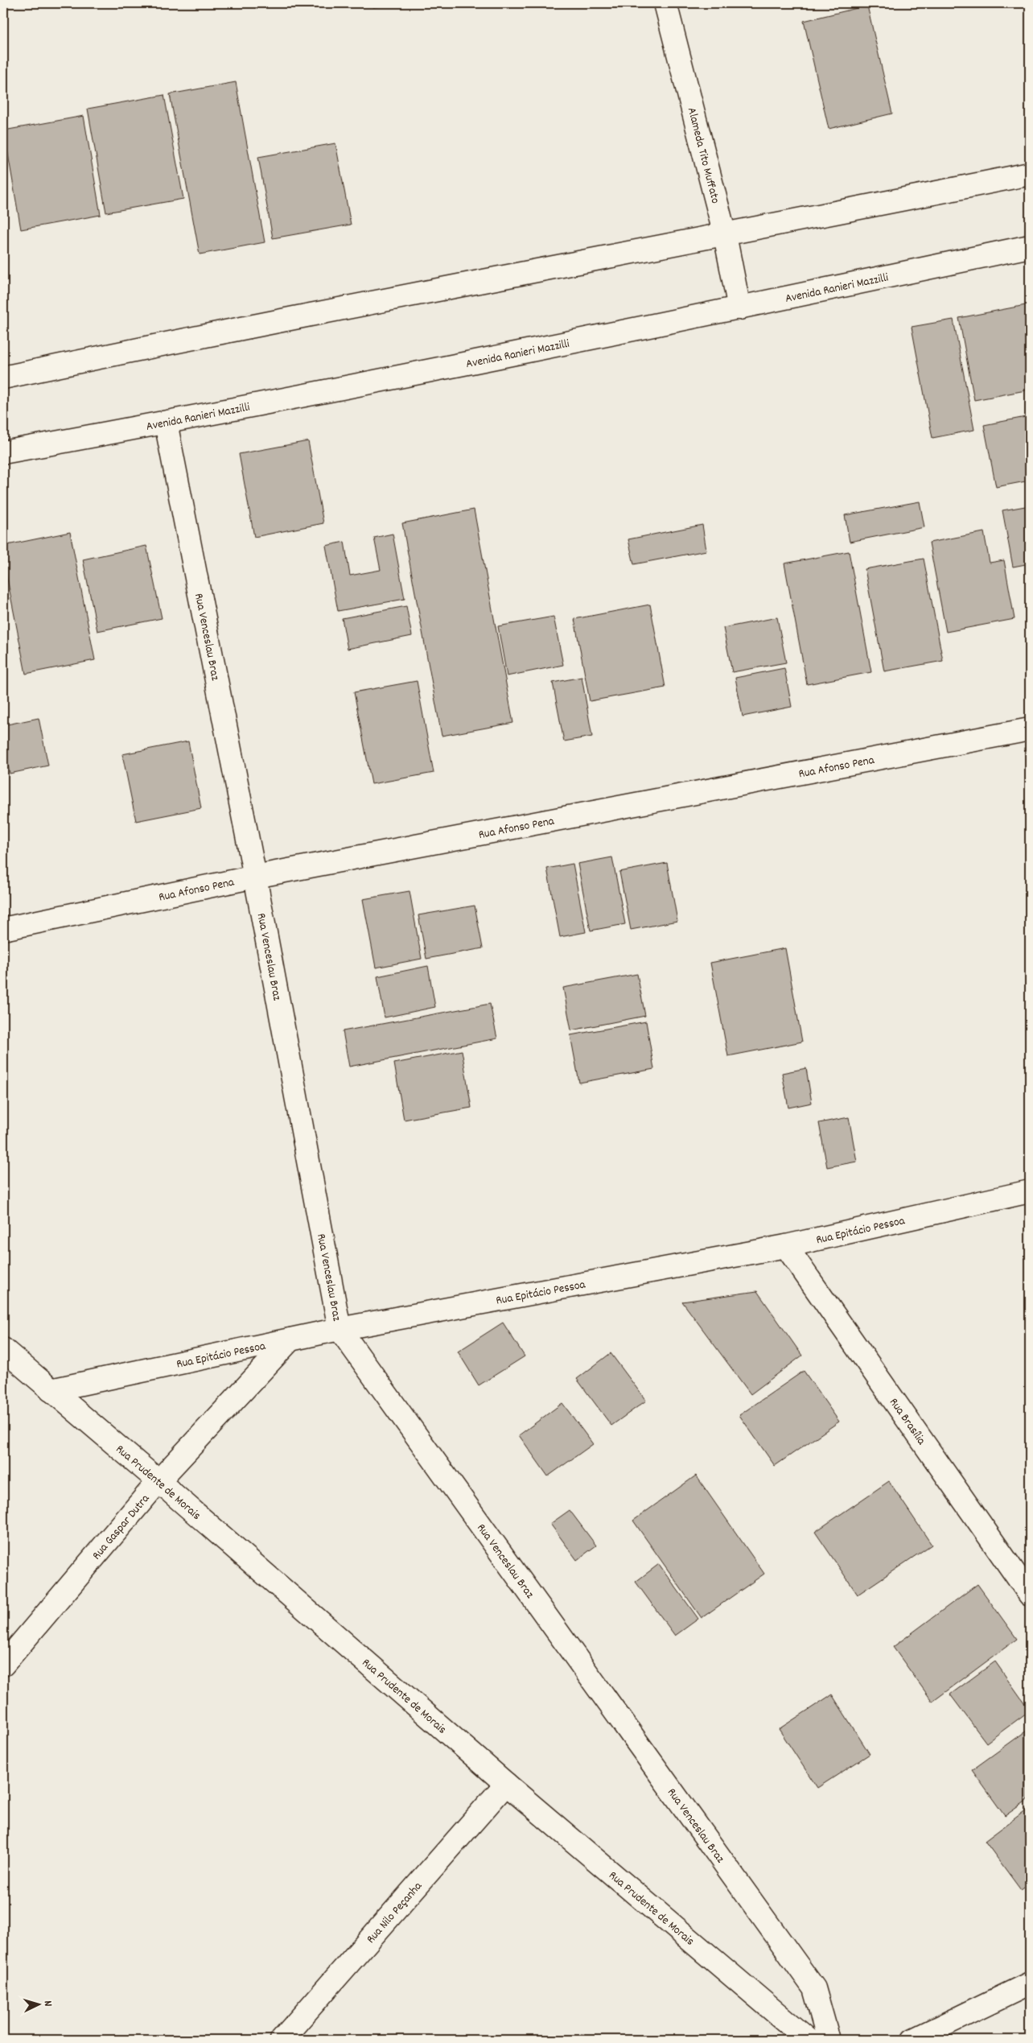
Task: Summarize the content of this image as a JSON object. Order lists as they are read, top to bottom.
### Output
{
  "streets": {
    "street": [
      "Alameda Tito Muffato",
      "Avenida Ranieri Mazzilli",
      "Rua Venceslau Braz",
      "Rua Afonso Pena",
      "Rua Epitácio Pessoa",
      "Rua Brasília",
      "Rua Prudente de Morais",
      "Rua Gaspar Dutra",
      "Rua Nilo Peçanha"
    ]
  },
  "crossings": [
    ["Alameda Tito Muffato", "Avenida Ranieri Mazzilli"],
    ["Avenida Ranieri Mazzilli", "Rua Venceslau Braz"],
    ["Rua Venceslau Braz", "Rua Afonso Pena"],
    ["Rua Venceslau Braz", "Rua Epitácio Pessoa"],
    ["Rua Epitácio Pessoa", "Rua Brasília"],
    ["Rua Epitácio Pessoa", "Rua Prudente de Morais"],
    ["Rua Epitácio Pessoa", "Rua Gaspar Dutra"],
    ["Rua Prudente de Morais", "Rua Gaspar Dutra"],
    ["Rua Prudente de Morais", "Rua Nilo Peçanha"]
  ],
  "north": "right"
}
